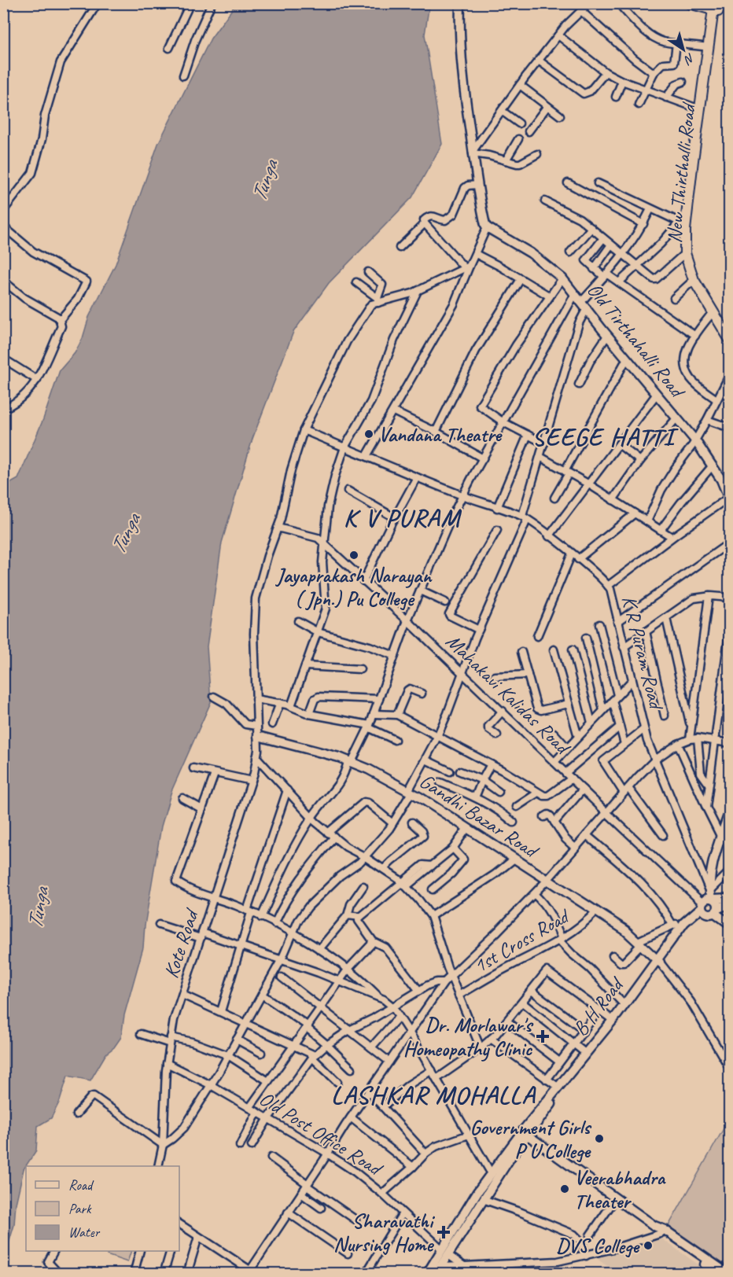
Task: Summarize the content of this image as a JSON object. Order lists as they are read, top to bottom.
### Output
{
  "streets": {
    "highway": ["New Thirthalli Road"],
    "main road": ["Old Tirthahalli Road", "Gandhi Bazar Road", "B H Road"],
    "street": [
      "K R Puram Road",
      "Mahakavi Kalidas Road",
      "1st Cross Road",
      "Kote Road",
      "Old Post Office Road"
    ]
  },
  "crossings": [
    ["K R Puram Road", "Kote Road"],
    ["Mahakavi Kalidas Road", "Kote Road"],
    ["Mahakavi Kalidas Road", "B H Road"],
    ["Gandhi Bazar Road", "1st Cross Road"],
    ["Gandhi Bazar Road", "Kote Road"],
    ["Gandhi Bazar Road", "B H Road"],
    ["Kote Road", "Old Post Office Road"]
  ],
  "districts": ["SEEGE HATTI", "K V PURAM", "LASHKAR MOHALLA"],
  "water": ["Tunga"],
  "places": {
    "other": [
      "Vandana Theatre",
      "Jayaprakash Narayan ( Jpn.) Pu College",
      "Government Girls P U College",
      "Veerabhadra Theater",
      "DVS College"
    ],
    "health": ["Dr. Morlawar's Homeopathy Clinic", "Sharavathi Nursing Home"]
  },
  "legend": ["Road", "Park", "Water"],
  "north": "bottom right"
}
